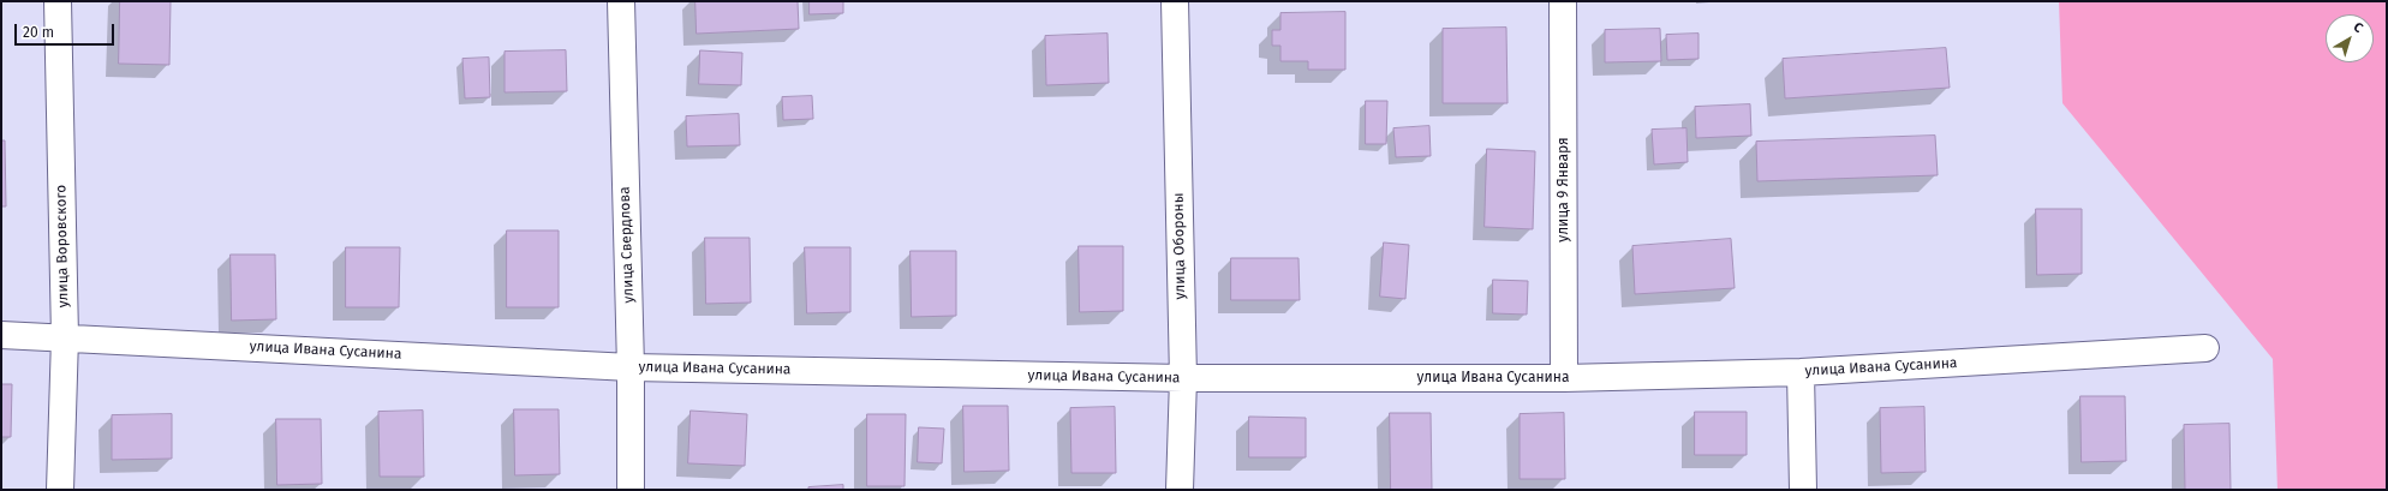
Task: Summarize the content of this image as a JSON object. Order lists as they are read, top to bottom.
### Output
{
  "streets": {
    "street": [
      "улица 9 Января",
      "улица Свердлова",
      "улица Воровского",
      "улица Обороны",
      "улица Ивана Сусанина"
    ]
  },
  "crossings": [
    ["улица 9 Января", "улица Ивана Сусанина"],
    ["улица Свердлова", "улица Ивана Сусанина"],
    ["улица Воровского", "улица Ивана Сусанина"],
    ["улица Обороны", "улица Ивана Сусанина"]
  ],
  "scale_bar": "20 m",
  "north": "top right"
}
